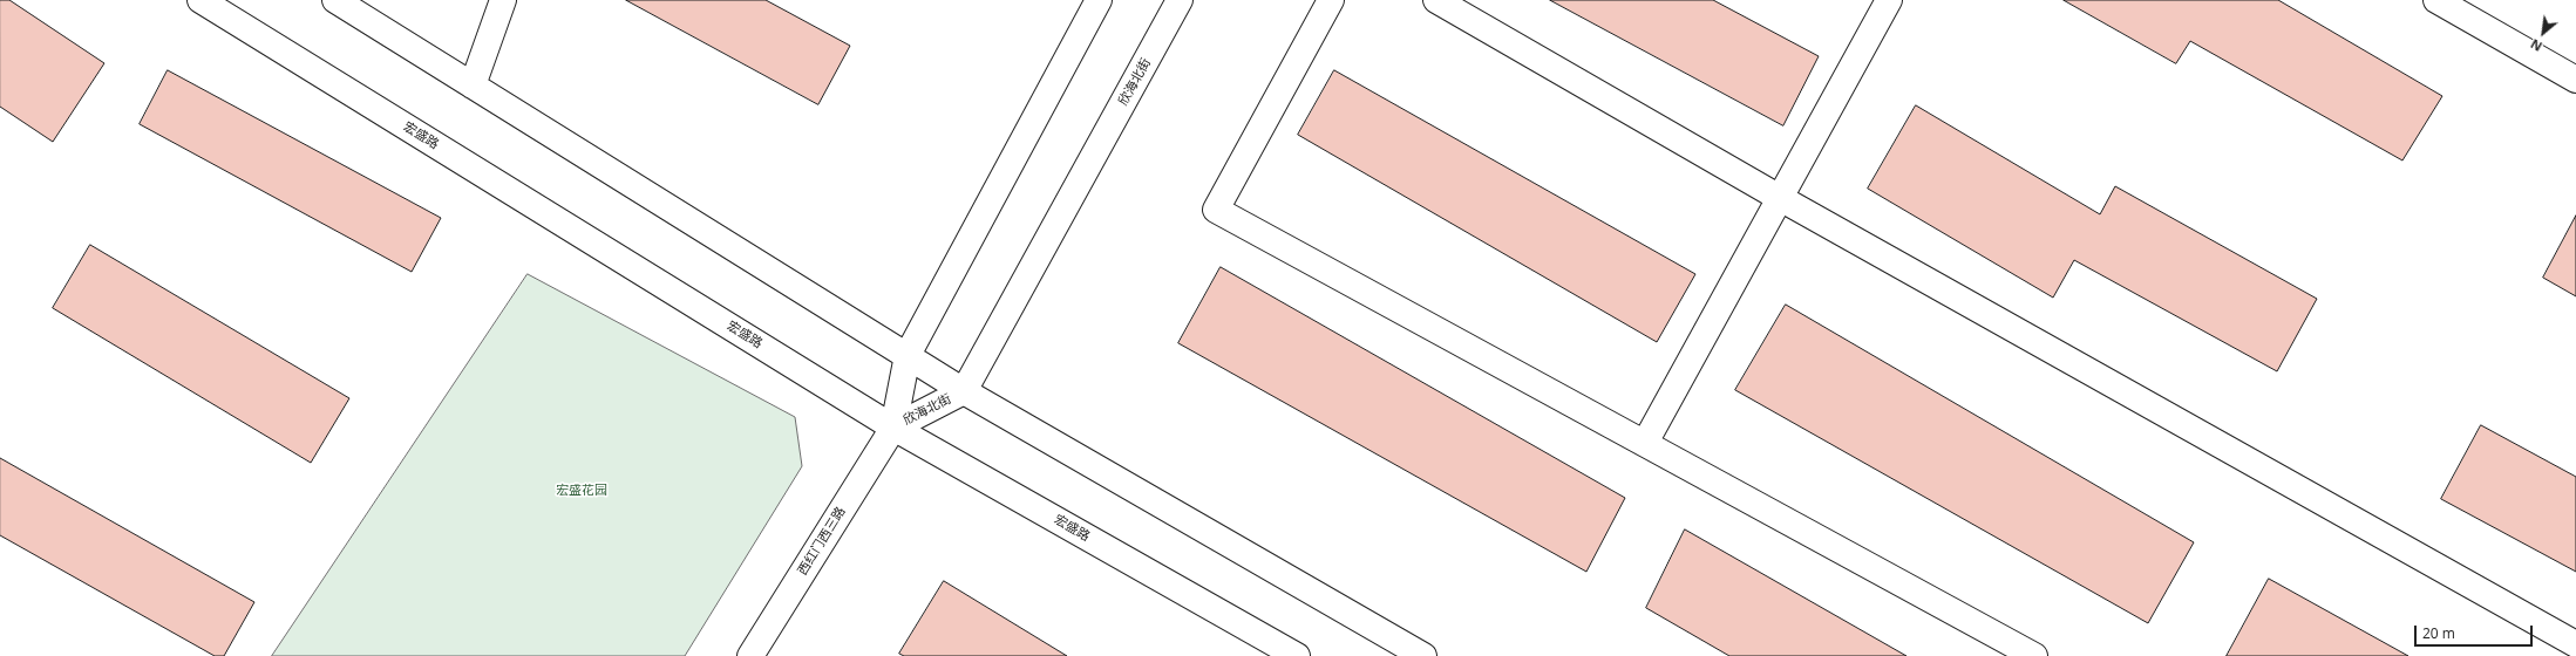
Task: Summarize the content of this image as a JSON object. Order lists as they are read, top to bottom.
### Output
{
  "streets": {
    "street": ["欣海北街", "宏盛路", "西红门西三路"]
  },
  "crossings": [
    ["欣海北街", "宏盛路"],
    ["欣海北街", "西红门西三路"],
    ["宏盛路", "西红门西三路"]
  ],
  "parks": ["宏盛花园"],
  "scale_bar": "20 m",
  "north": "bottom left"
}
